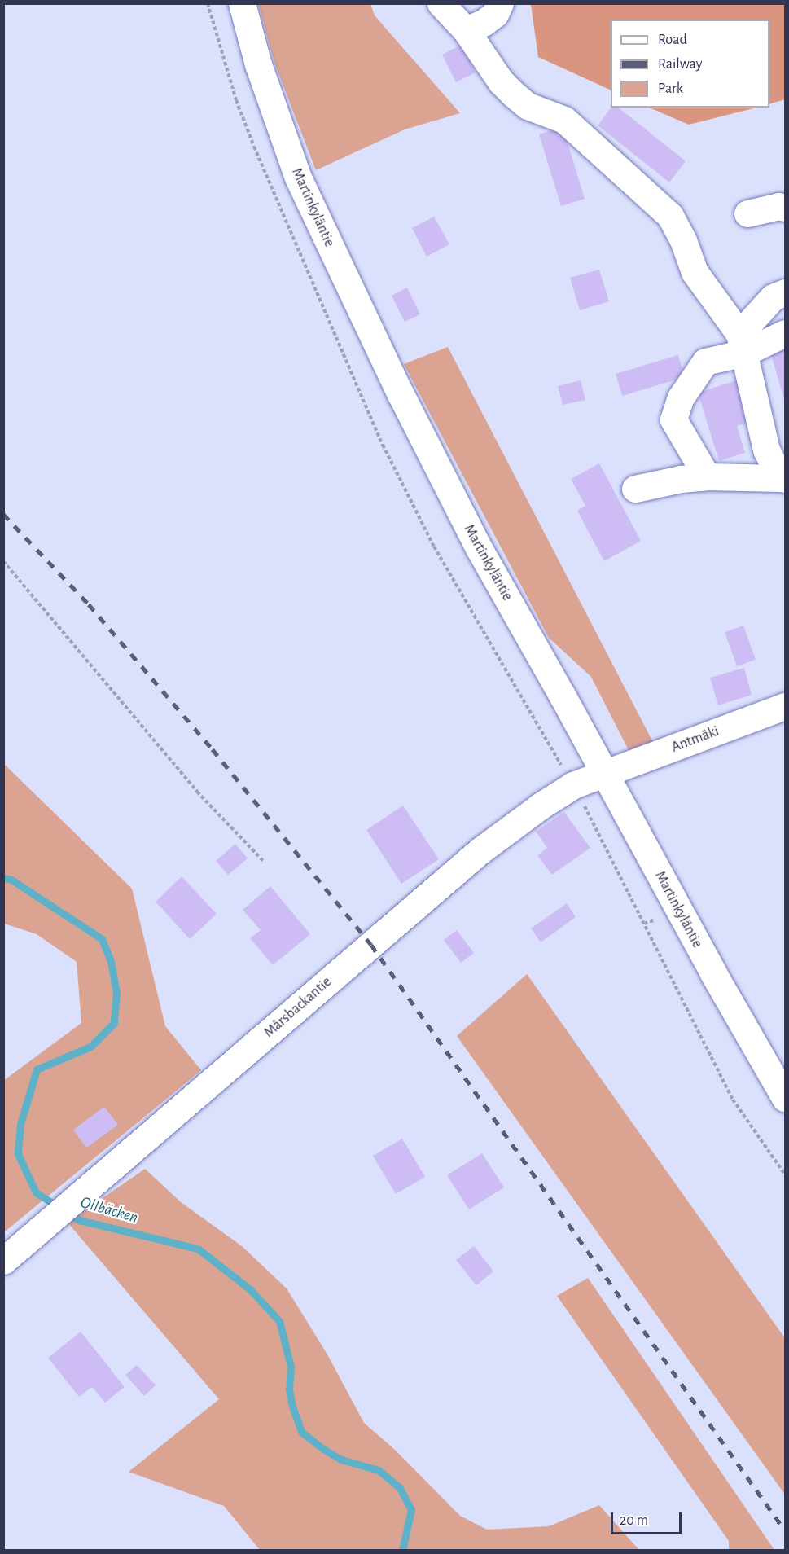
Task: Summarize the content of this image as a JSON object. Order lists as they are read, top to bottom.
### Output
{
  "streets": {
    "street": ["Martinkyläntie", "Antmäki", "Mårsbackantie"]
  },
  "crossings": [
    ["Martinkyläntie", "Antmäki"],
    ["Martinkyläntie", "Mårsbackantie"],
    ["Antmäki", "Mårsbackantie"]
  ],
  "water": ["Ollbäcken"],
  "legend": ["Road", "Railway", "Park"],
  "scale_bar": "20 m"
}
